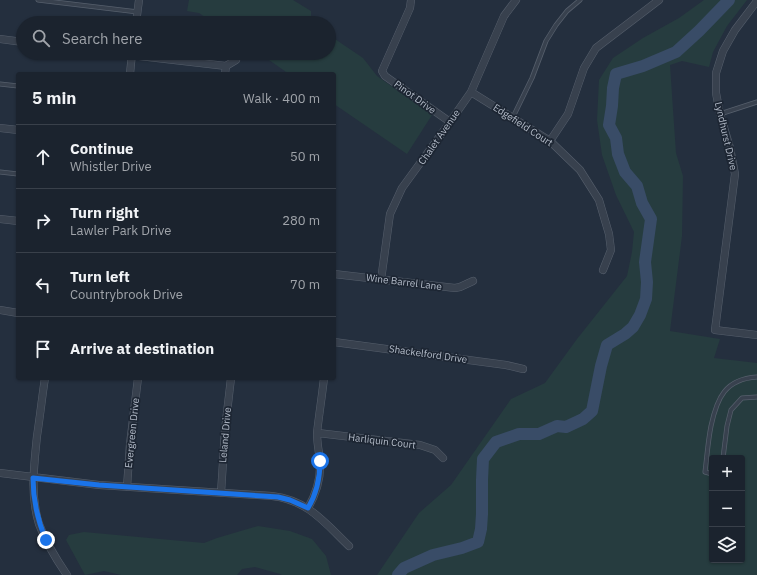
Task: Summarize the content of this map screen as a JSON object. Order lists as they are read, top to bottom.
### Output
{
  "streets": {
    "street": [
      "Pinot Drive",
      "Edgefield Court",
      "Lyndhurst Drive",
      "Chalet Avenue",
      "Wine Barrel Lane",
      "Shackelford Drive",
      "Evergreen Drive",
      "Leland Drive",
      "Harliquin Court"
    ]
  },
  "crossings": [
    ["Pinot Drive", "Chalet Avenue"],
    ["Edgefield Court", "Chalet Avenue"],
    ["Chalet Avenue", "Wine Barrel Lane"]
  ],
  "page": {
    "search": "Search here",
    "heading": ["5 min", "Walk · 400 m"],
    "list": [
      ["Continue", "Whistler Drive", "50 m"],
      ["Turn right", "Lawler Park Drive", "280 m"],
      ["Turn left", "Countrybrook Drive", "70 m"],
      "Arrive at destination"
    ],
    "map_buttons": ["+", "−"]
  }
}
